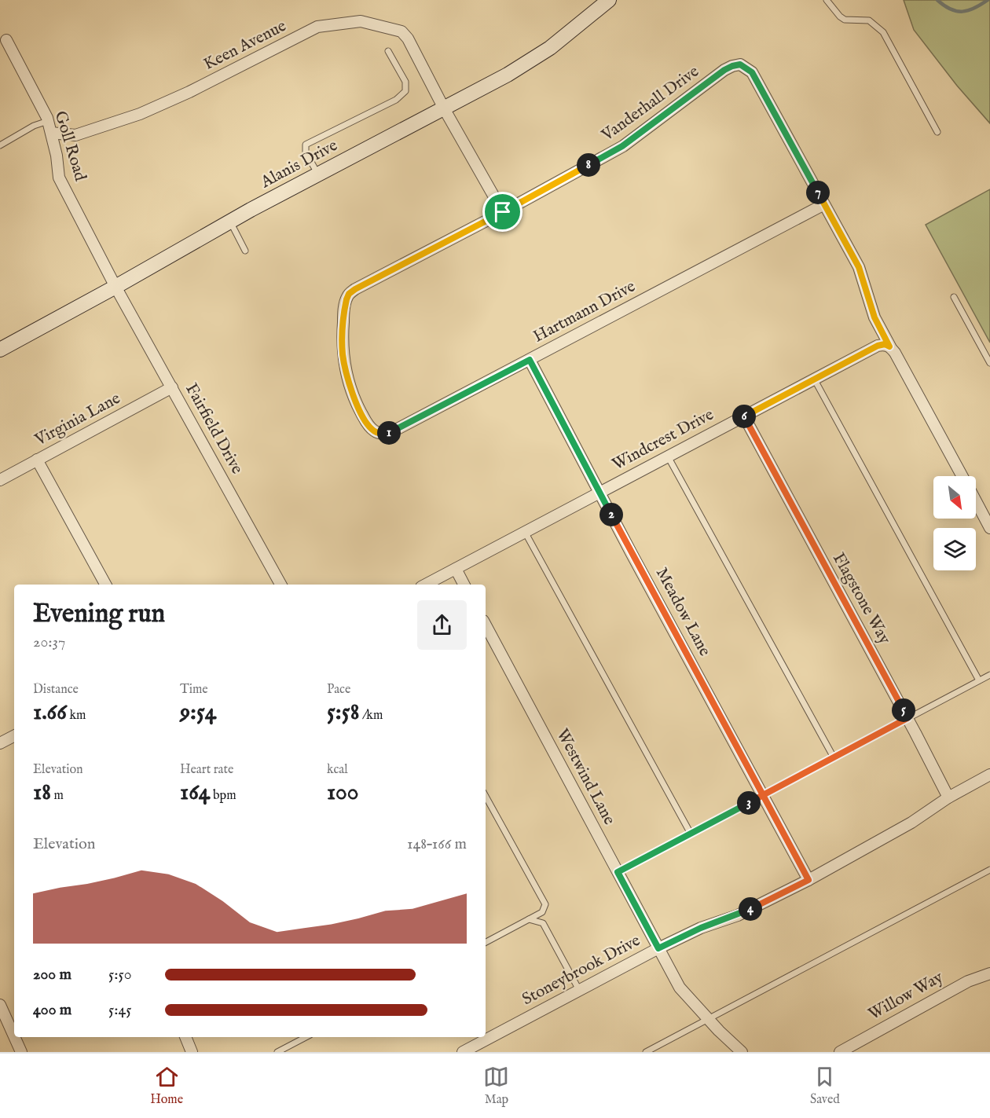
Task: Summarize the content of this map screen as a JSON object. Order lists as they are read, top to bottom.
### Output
{
  "streets": {
    "main road": ["Alanis Drive"],
    "street": [
      "Keen Avenue",
      "Vanderhall Drive",
      "Goll Road",
      "Hartmann Drive",
      "Virginia Lane",
      "Fairfield Drive",
      "Windcrest Drive",
      "Flagstone Way",
      "Meadow Lane",
      "Westwind Lane",
      "Stoneybrook Drive",
      "Willow Way"
    ]
  },
  "crossings": [
    ["Keen Avenue", "Vanderhall Drive"],
    ["Keen Avenue", "Goll Road"],
    ["Keen Avenue", "Alanis Drive"],
    ["Vanderhall Drive", "Hartmann Drive"],
    ["Goll Road", "Alanis Drive"],
    ["Goll Road", "Fairfield Drive"],
    ["Alanis Drive", "Fairfield Drive"],
    ["Hartmann Drive", "Meadow Lane"],
    ["Virginia Lane", "Fairfield Drive"],
    ["Windcrest Drive", "Flagstone Way"],
    ["Windcrest Drive", "Meadow Lane"],
    ["Flagstone Way", "Stoneybrook Drive"],
    ["Meadow Lane", "Stoneybrook Drive"],
    ["Westwind Lane", "Stoneybrook Drive"]
  ],
  "north": "bottom right",
  "page": {
    "pins": [
      "8",
      "7",
      "6",
      "1",
      "2",
      "5",
      "3",
      "4"
    ],
    "heading": ["Evening run", "20:37"],
    "stats": [
      ["Distance", "1.66 km"],
      ["Time", "9:54"],
      ["Pace", "5:58 /km"],
      ["Elevation", "18 m"],
      ["Heart rate", "164 bpm"],
      ["kcal", "100"]
    ],
    "chart": ["Elevation", "148–166 m"],
    "list": [
      {
        "name": "200 m",
        "note": "5:50"
      },
      {
        "name": "400 m",
        "note": "5:45"
      }
    ],
    "tabs": ["Home", "Map", "Saved"]
  }
}
